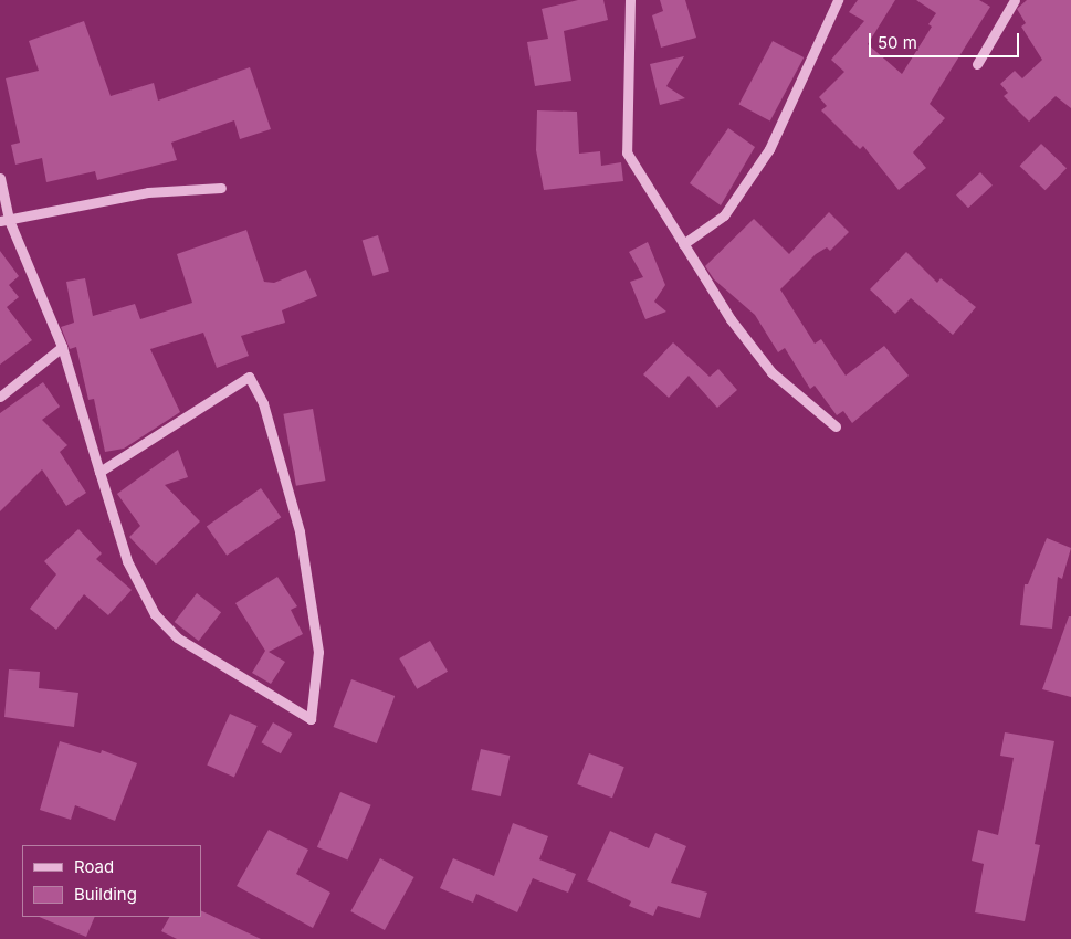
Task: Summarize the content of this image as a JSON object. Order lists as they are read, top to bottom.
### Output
{
  "legend": ["Road", "Building"],
  "scale_bar": "50 m"
}
